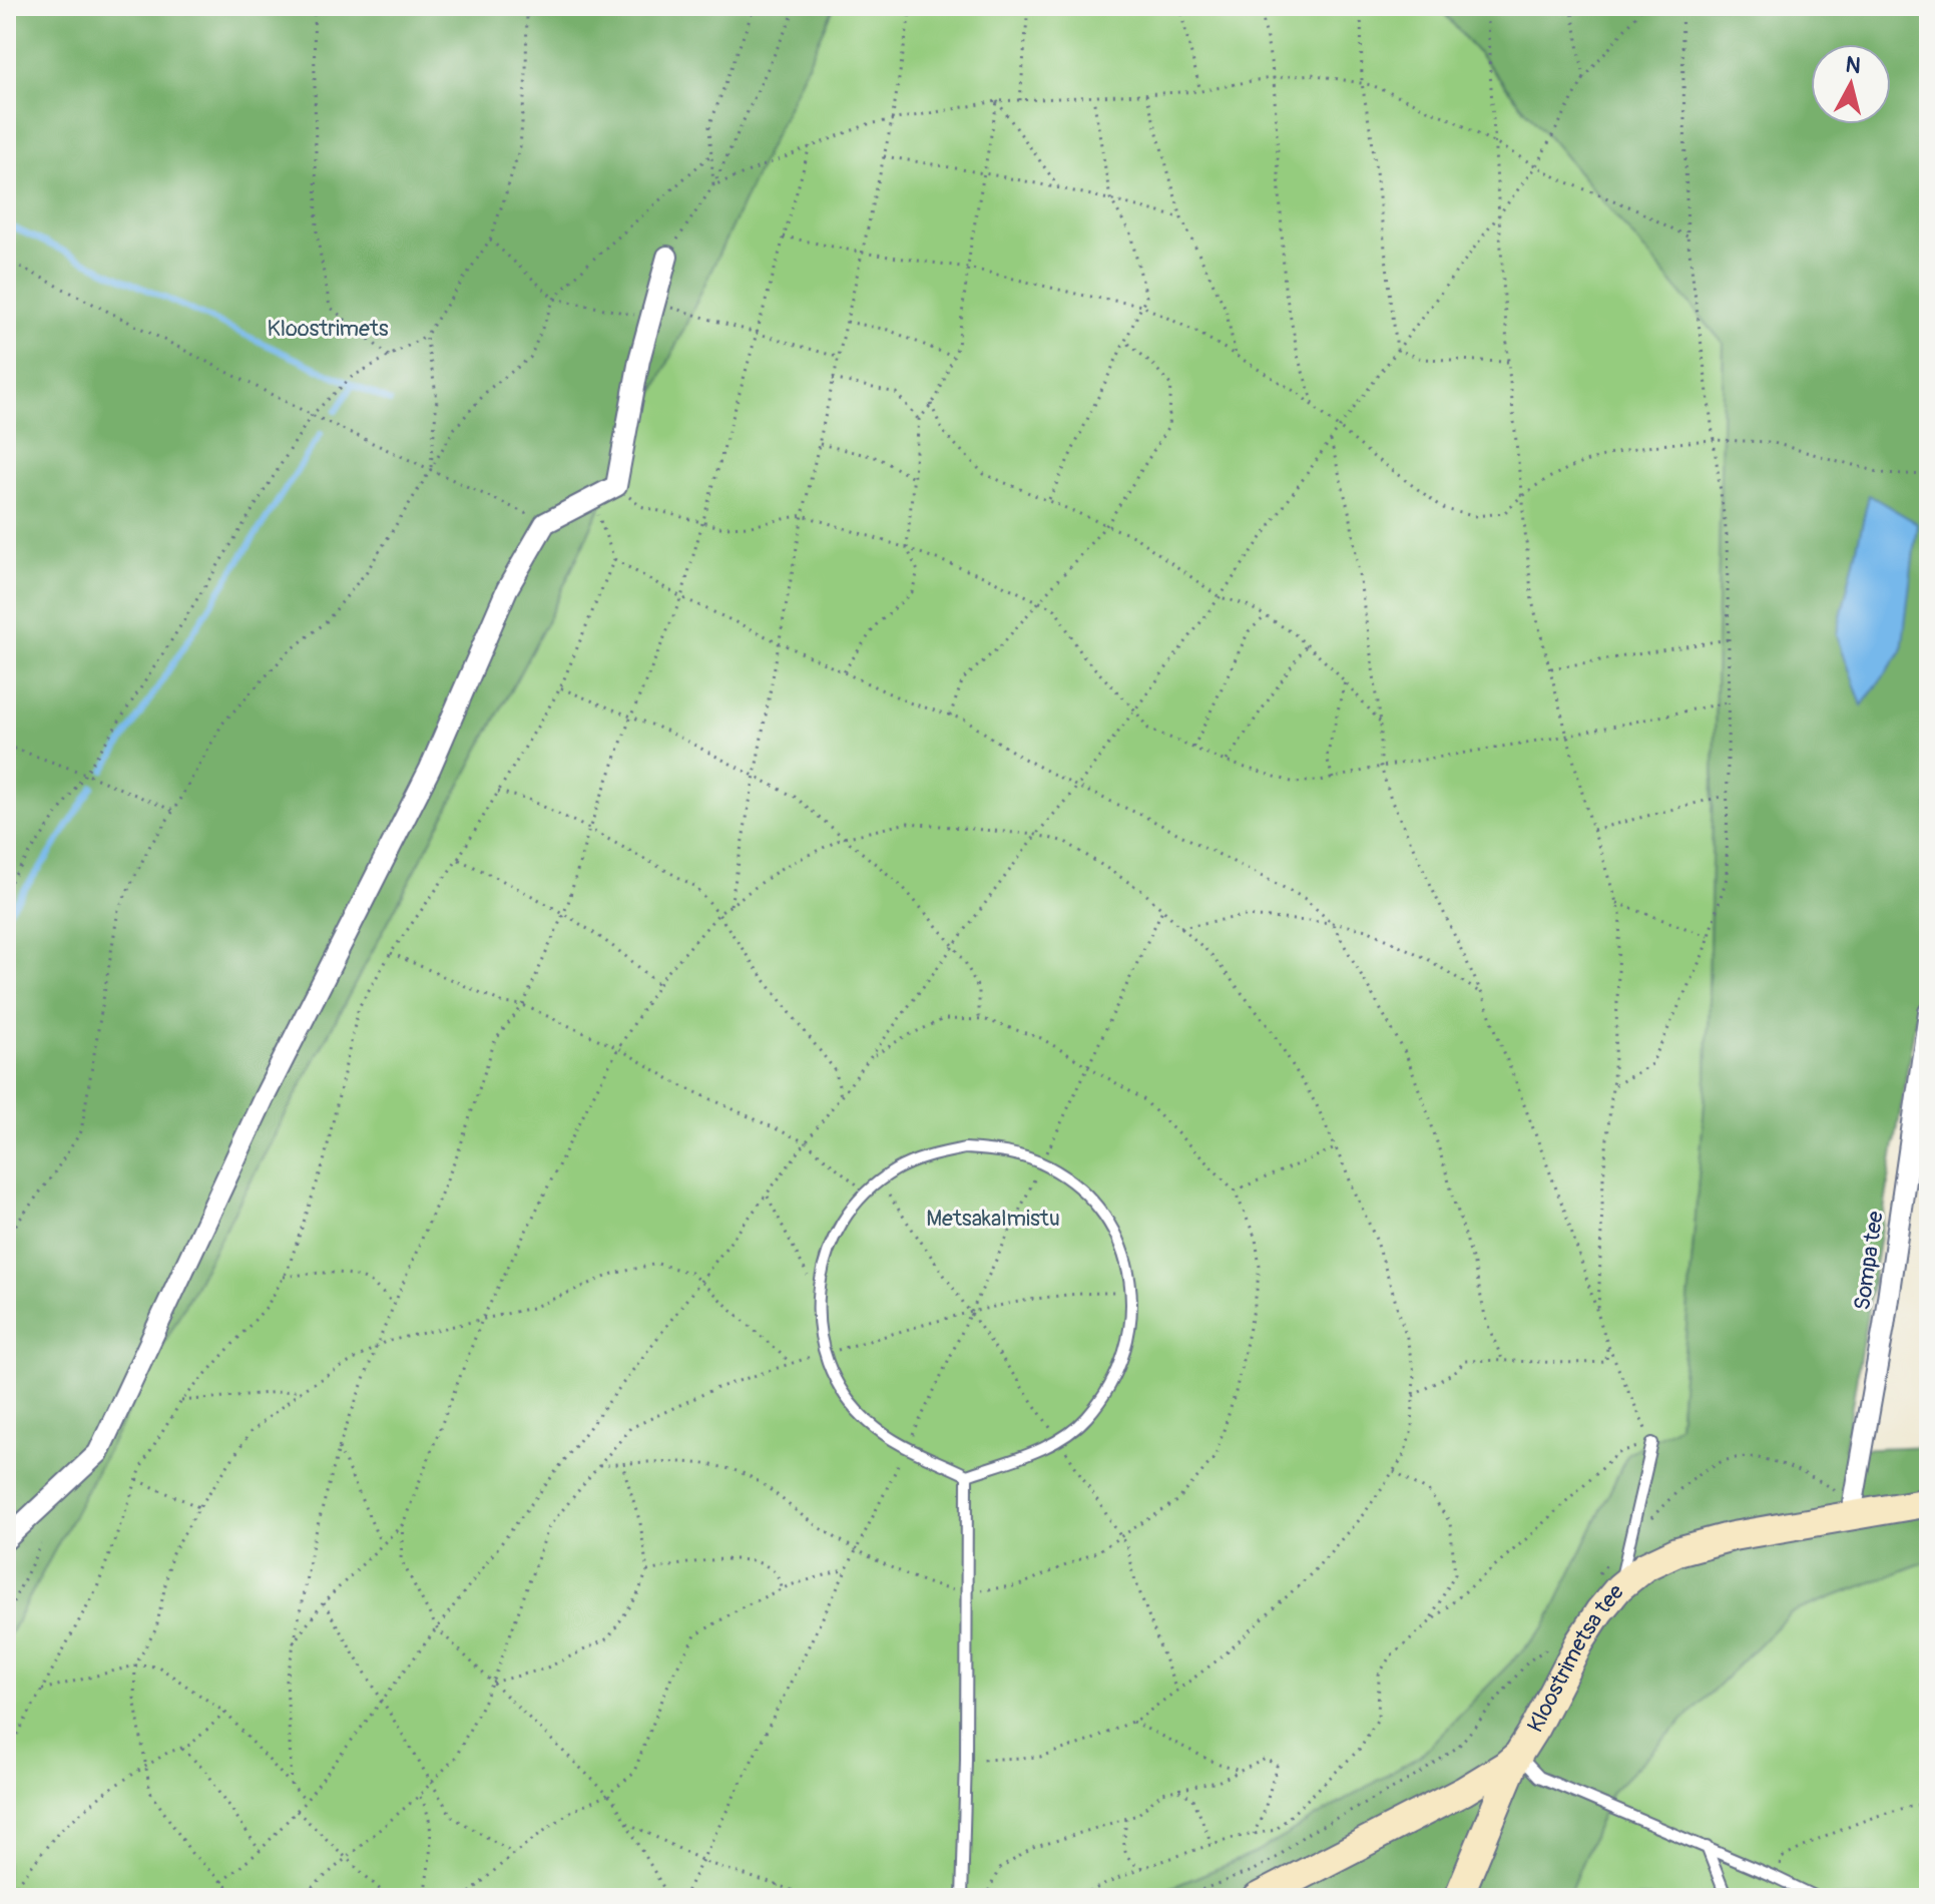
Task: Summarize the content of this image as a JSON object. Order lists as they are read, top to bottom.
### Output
{
  "streets": {
    "main road": ["Kloostrimetsa tee"],
    "street": ["Sompa tee"]
  },
  "crossings": [
    ["Sompa tee", "Kloostrimetsa tee"]
  ],
  "parks": ["Kloostrimets", "Metsakalmistu"],
  "north": "top"
}
